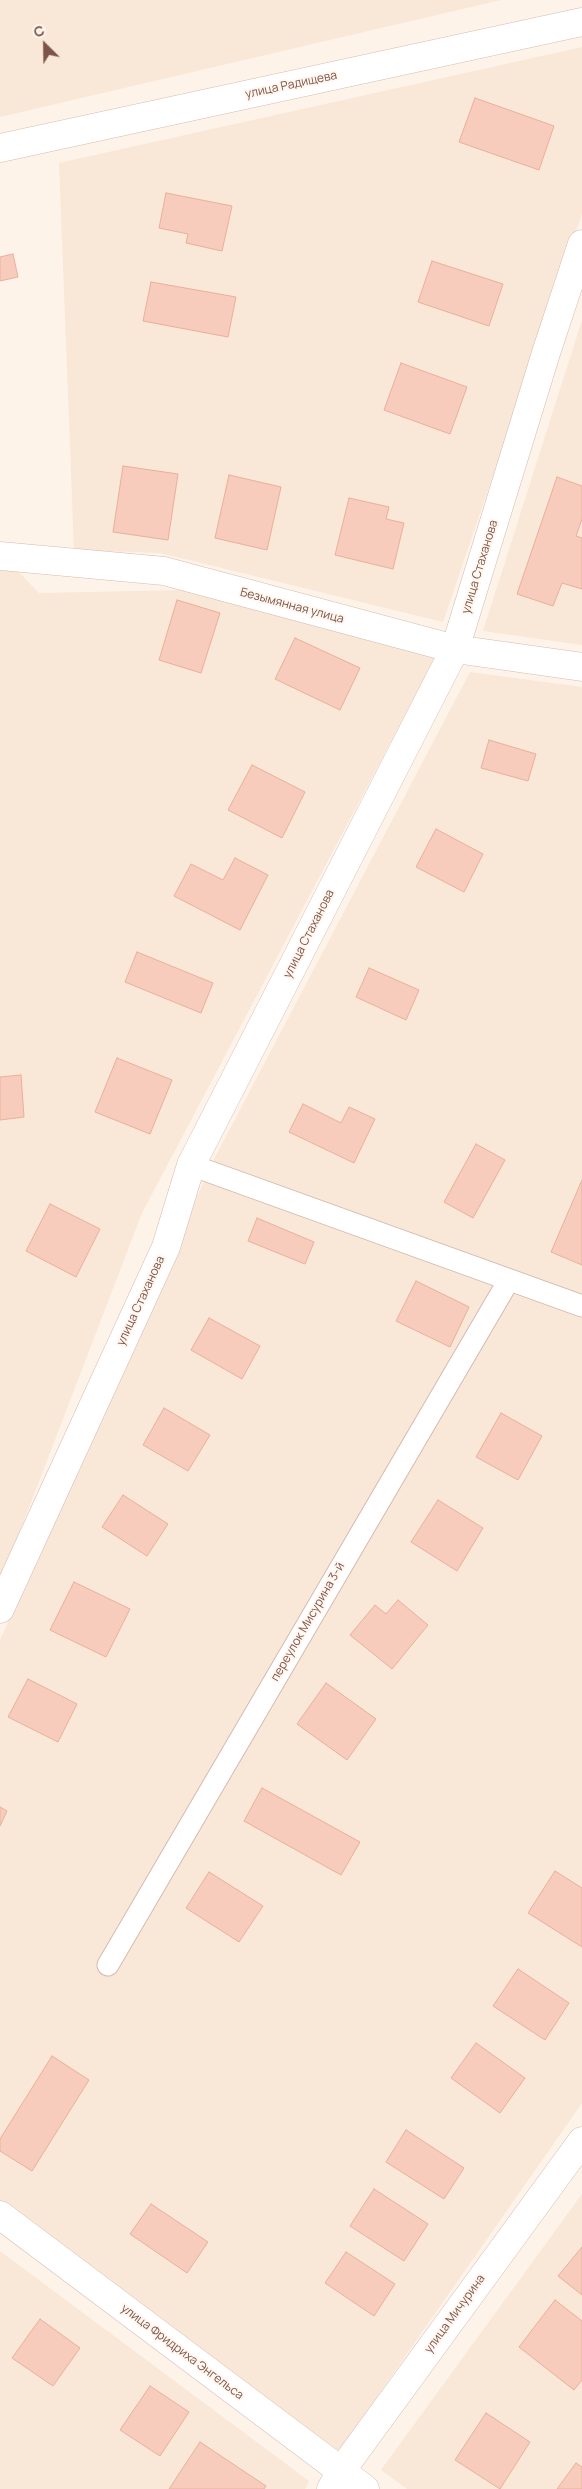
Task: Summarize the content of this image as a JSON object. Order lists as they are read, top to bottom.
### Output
{
  "streets": {
    "street": [
      "улица Радищева",
      "улица Стаханова",
      "Безымянная улица",
      "улица Мичурина",
      "улица Фридриха Энгельса"
    ],
    "lane": ["переулок Мисурина 3-й"]
  },
  "crossings": [
    ["улица Стаханова", "Безымянная улица"],
    ["улица Мичурина", "улица Фридриха Энгельса"]
  ],
  "north": "top left"
}
